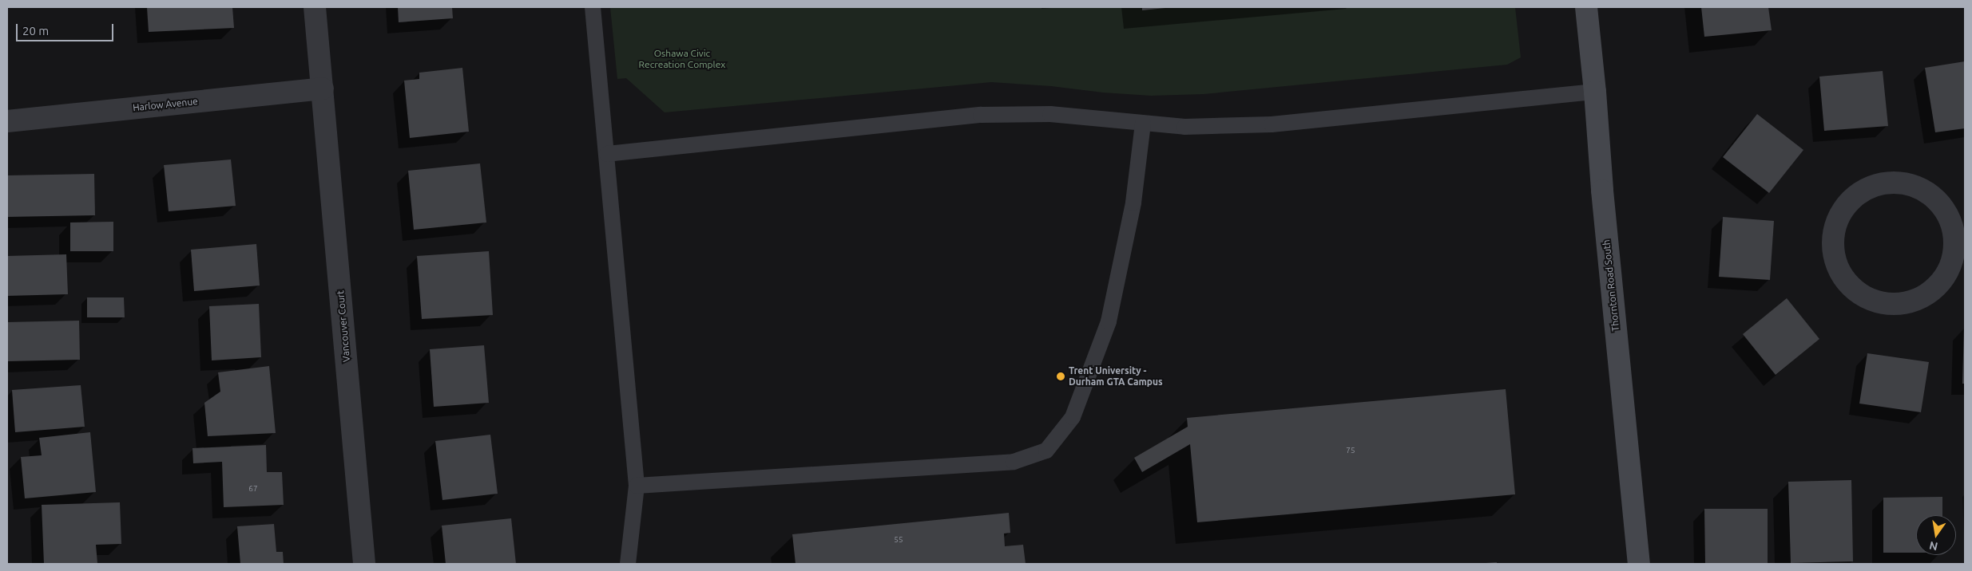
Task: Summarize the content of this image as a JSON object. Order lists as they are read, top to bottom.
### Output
{
  "streets": {
    "main road": ["Thornton Road South"],
    "street": ["Harlow Avenue", "Vancouver Court"]
  },
  "crossings": [
    ["Harlow Avenue", "Vancouver Court"]
  ],
  "parks": ["Oshawa Civic Recreation Complex"],
  "places": ["Trent University - Durham GTA Campus"],
  "house_numbers": ["75", "67", "55"],
  "scale_bar": "20 m",
  "north": "bottom"
}
